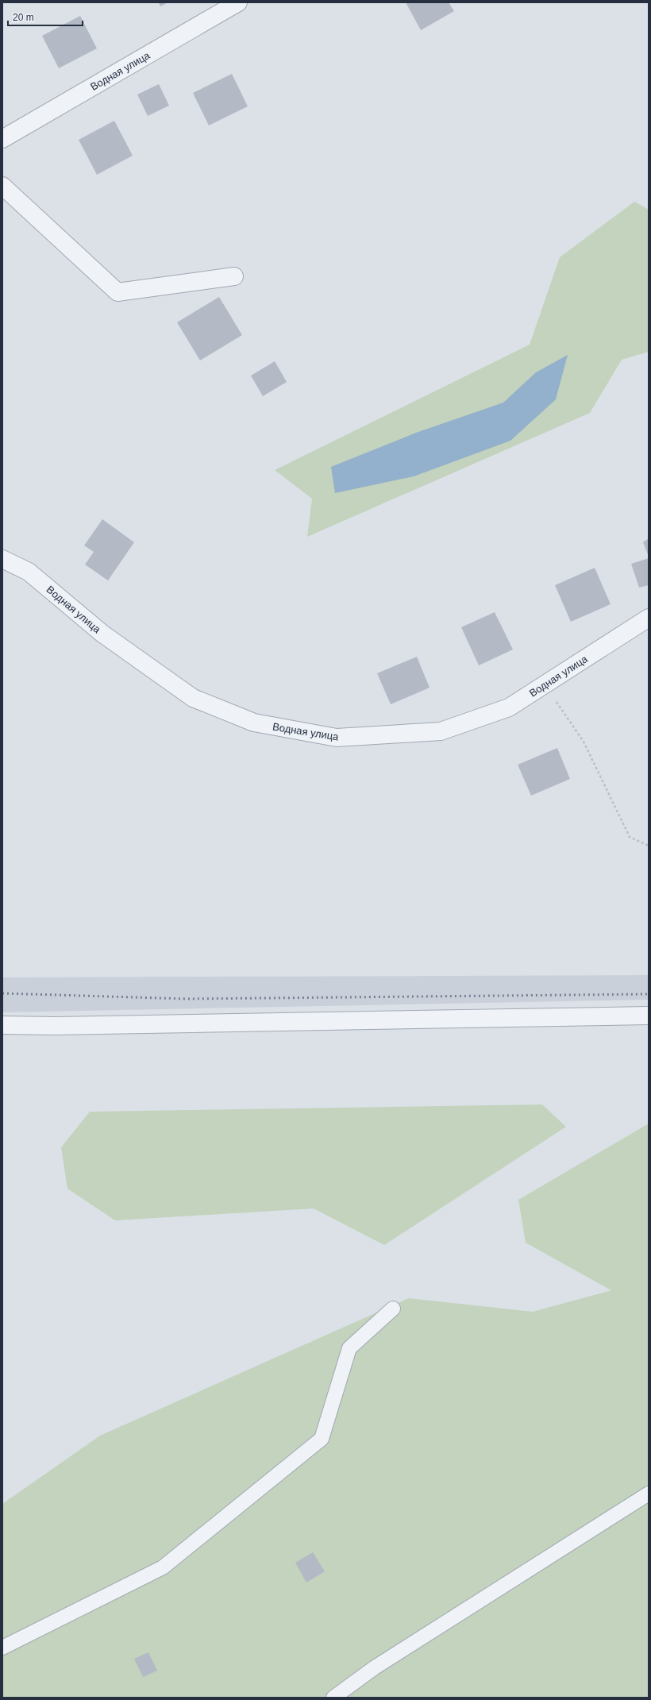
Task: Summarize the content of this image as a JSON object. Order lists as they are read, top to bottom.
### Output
{
  "streets": {
    "street": ["Водная улица"]
  },
  "scale_bar": "20 m"
}
